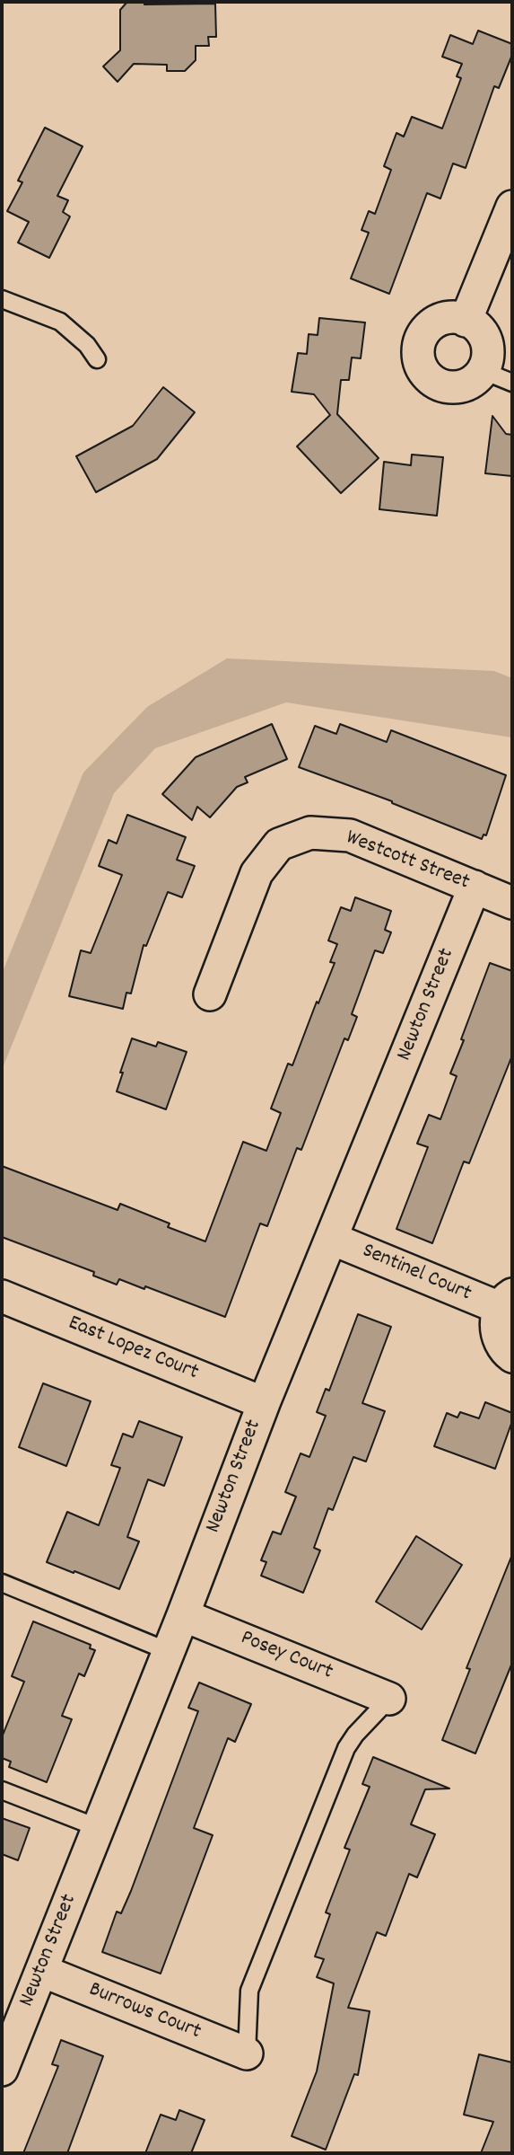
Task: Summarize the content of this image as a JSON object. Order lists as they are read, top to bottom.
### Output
{
  "streets": {
    "street": [
      "Westcott Street",
      "Newton Street",
      "Sentinel Court",
      "East Lopez Court",
      "Posey Court",
      "Burrows Court"
    ]
  },
  "crossings": [
    ["Westcott Street", "Newton Street"],
    ["Newton Street", "Sentinel Court"],
    ["Newton Street", "East Lopez Court"],
    ["Newton Street", "Posey Court"],
    ["Newton Street", "Burrows Court"]
  ]
}
